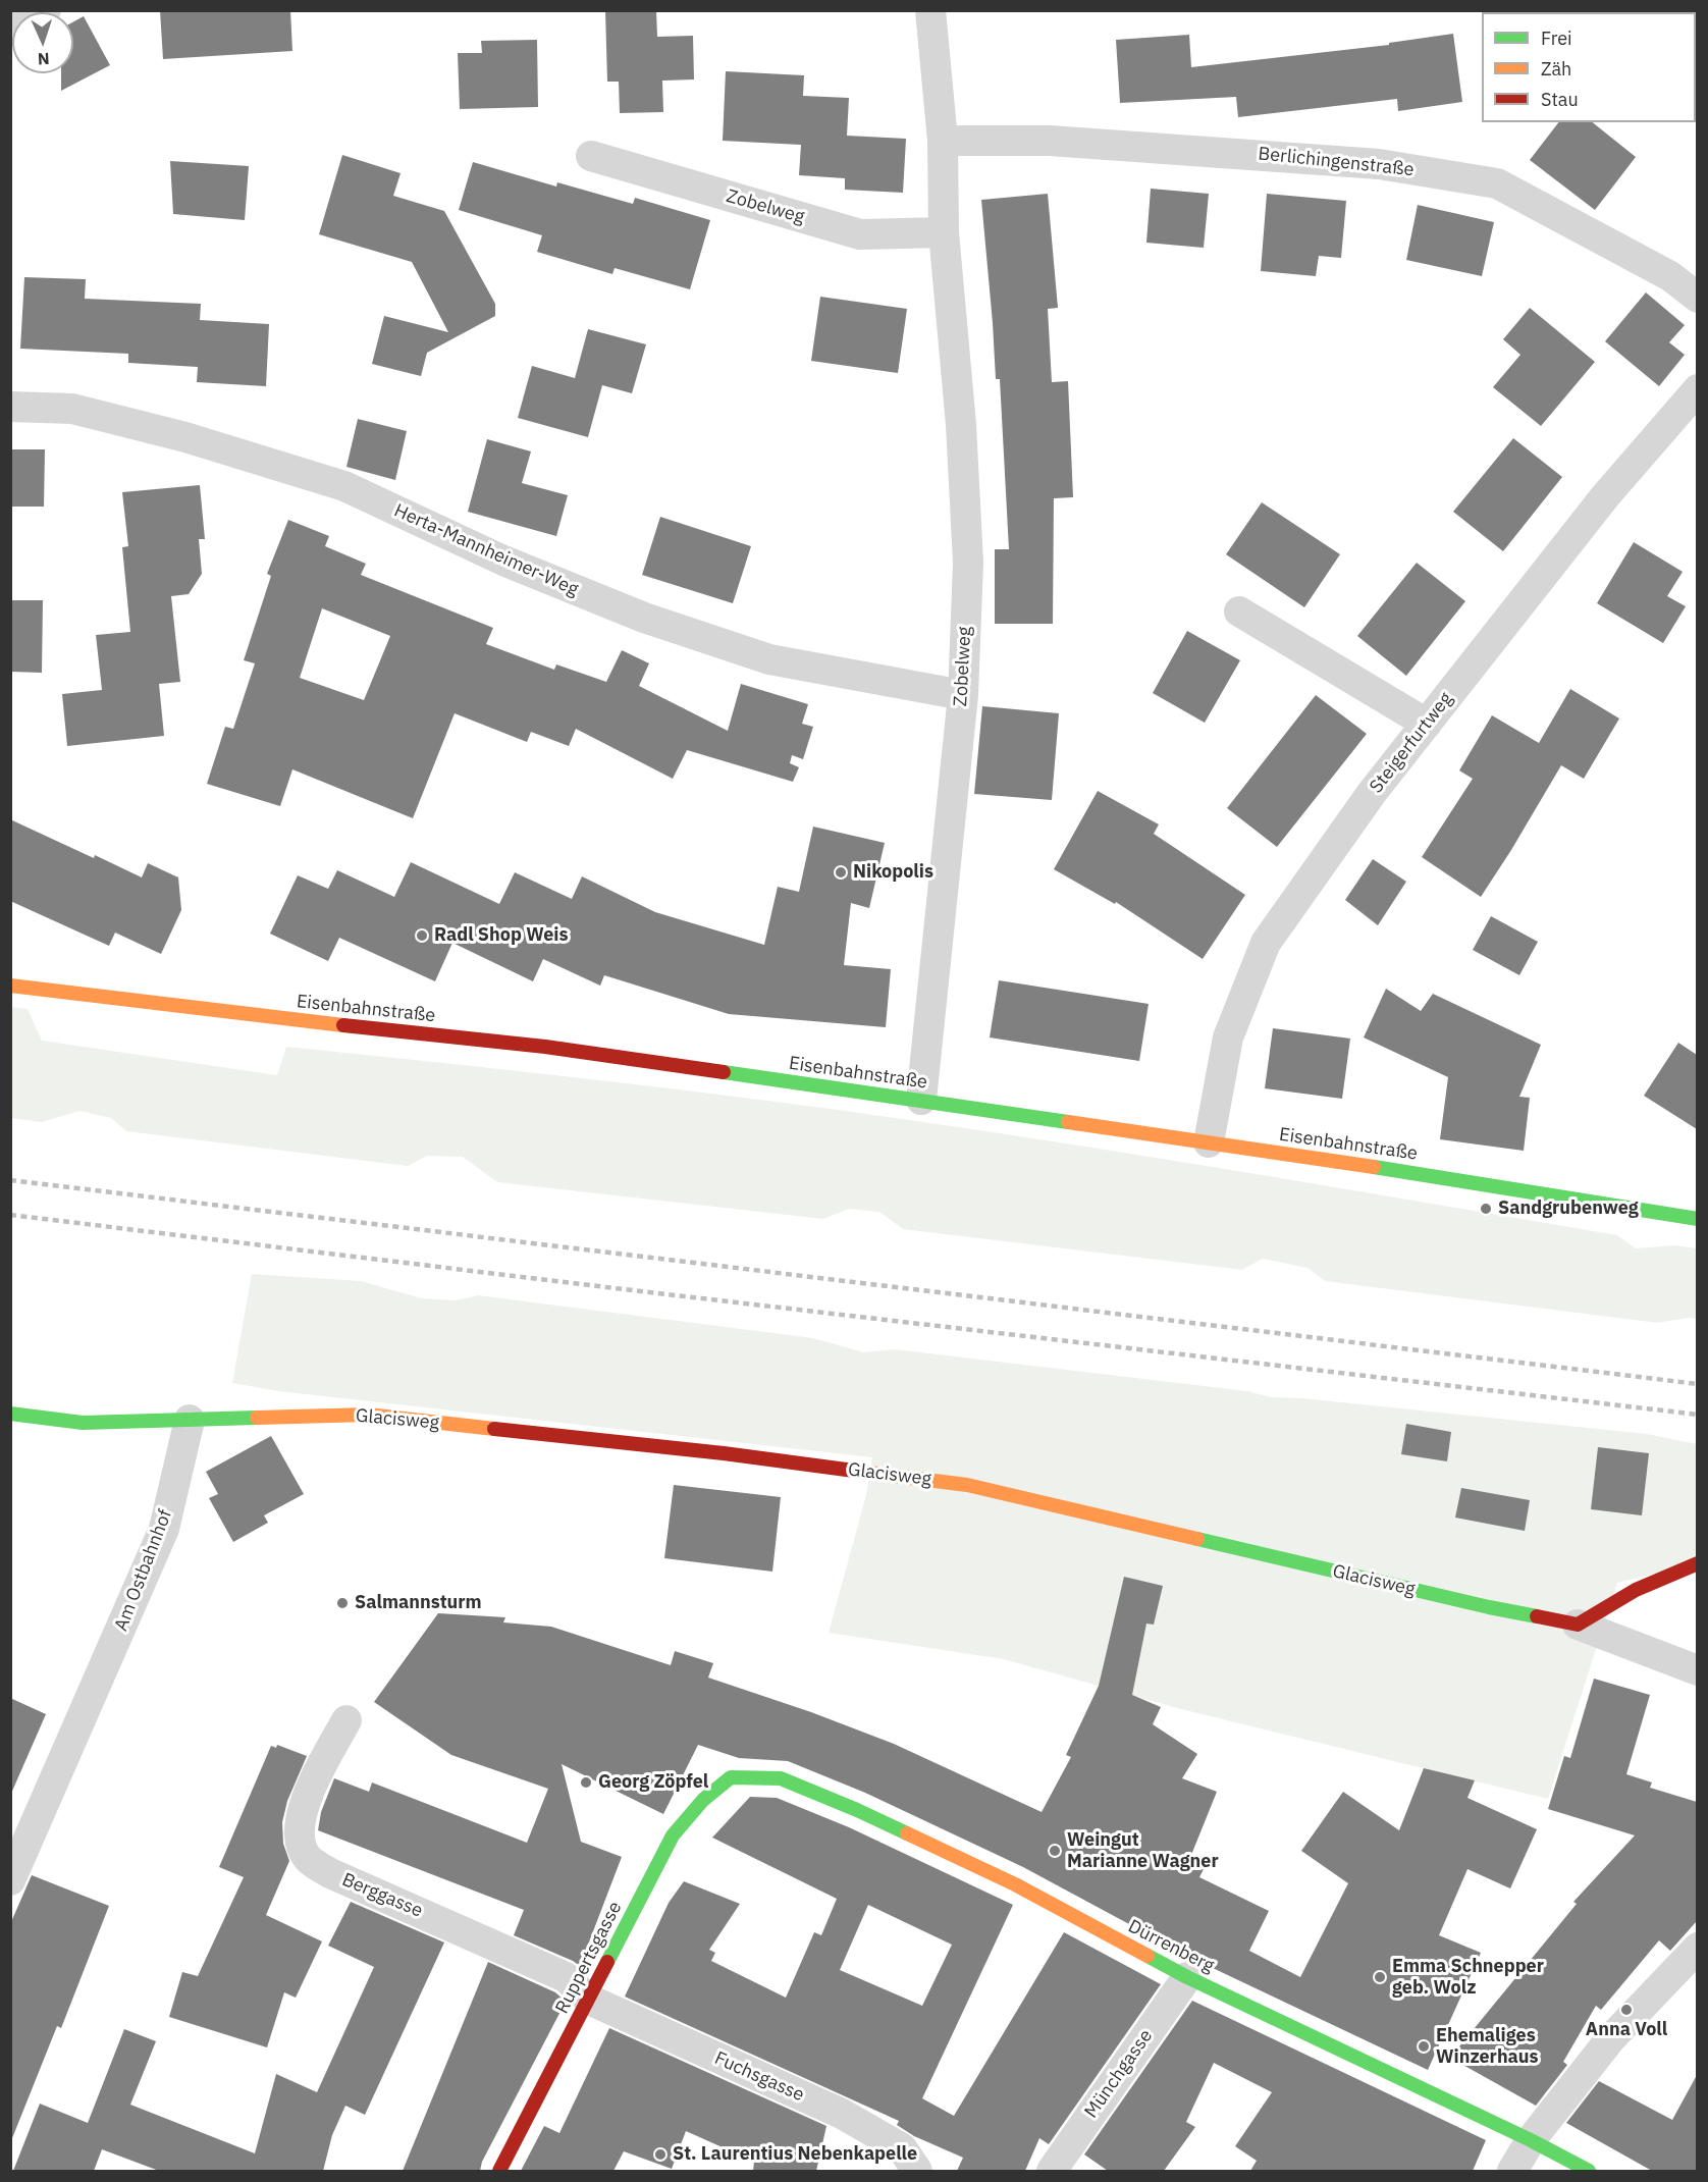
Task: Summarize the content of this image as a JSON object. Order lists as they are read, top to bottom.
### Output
{
  "streets": {
    "street": [
      "Berlichingenstraße",
      "Zobelweg",
      "Herta-Mannheimer-Weg",
      "Steigerfurtweg",
      "Eisenbahnstraße",
      "Glacisweg",
      "Am Ostbahnhof",
      "Berggasse",
      "Dürrenberg",
      "Ruppertsgasse",
      "Münchgasse",
      "Fuchsgasse"
    ]
  },
  "crossings": [
    ["Berlichingenstraße", "Zobelweg"],
    ["Zobelweg", "Herta-Mannheimer-Weg"],
    ["Zobelweg", "Eisenbahnstraße"],
    ["Steigerfurtweg", "Eisenbahnstraße"],
    ["Glacisweg", "Am Ostbahnhof"],
    ["Berggasse", "Ruppertsgasse"],
    ["Berggasse", "Fuchsgasse"],
    ["Dürrenberg", "Ruppertsgasse"],
    ["Dürrenberg", "Münchgasse"],
    ["Ruppertsgasse", "Fuchsgasse"]
  ],
  "places": [
    "Nikopolis",
    "Radl Shop Weis",
    "Sandgrubenweg",
    "Salmannsturm",
    "Georg Zöpfel",
    "Weingut Marianne Wagner",
    "Emma Schnepper geb. Wolz",
    "Anna Voll",
    "Ehemaliges Winzerhaus",
    "St. Laurentius Nebenkapelle"
  ],
  "legend": ["Frei", "Zäh", "Stau"],
  "north": "bottom"
}
